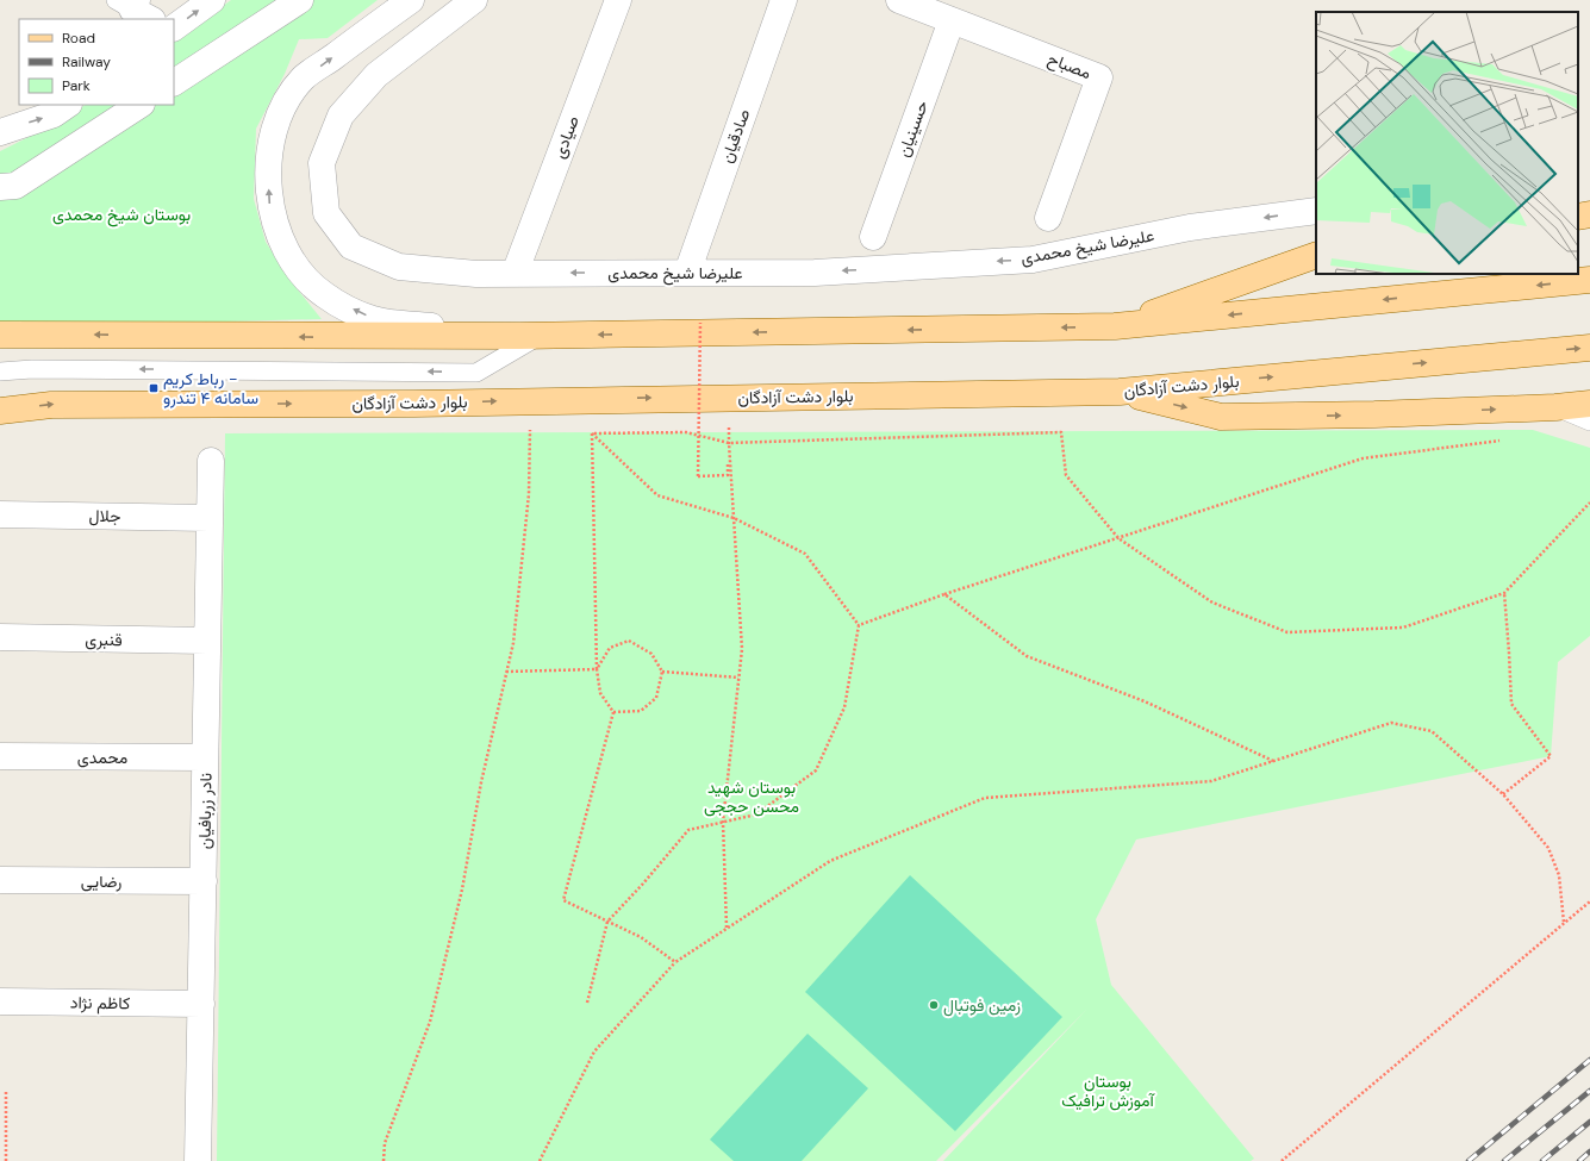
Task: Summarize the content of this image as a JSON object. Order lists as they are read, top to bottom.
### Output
{
  "streets": {
    "main road": ["بلوار دشت آزادگان"],
    "street": [
      "مصباح",
      "حسینیان",
      "صادقیان",
      "صیادی",
      "علیرضا شیخ محمدی",
      "جلال",
      "قنبری",
      "محمدی",
      "نادر زربافیان",
      "رضایی",
      "کاظم نژاد"
    ]
  },
  "crossings": [
    ["مصباح", "حسینیان"],
    ["صادقیان", "علیرضا شیخ محمدی"],
    ["صیادی", "علیرضا شیخ محمدی"],
    ["جلال", "نادر زربافیان"],
    ["قنبری", "نادر زربافیان"],
    ["محمدی", "نادر زربافیان"],
    ["نادر زربافیان", "رضایی"],
    ["نادر زربافیان", "کاظم نژاد"]
  ],
  "one_way": ["علیرضا شیخ محمدی"],
  "parks": ["بوستان شیخ محمدی", "بوستان شهید محسن حججی", "بوستان آموزش ترافیک"],
  "places": {
    "transit": ["رباط کریم - سامانه ۴ تندرو"],
    "other": ["زمین فوتبال"]
  },
  "legend": ["Road", "Railway", "Park"]
}
